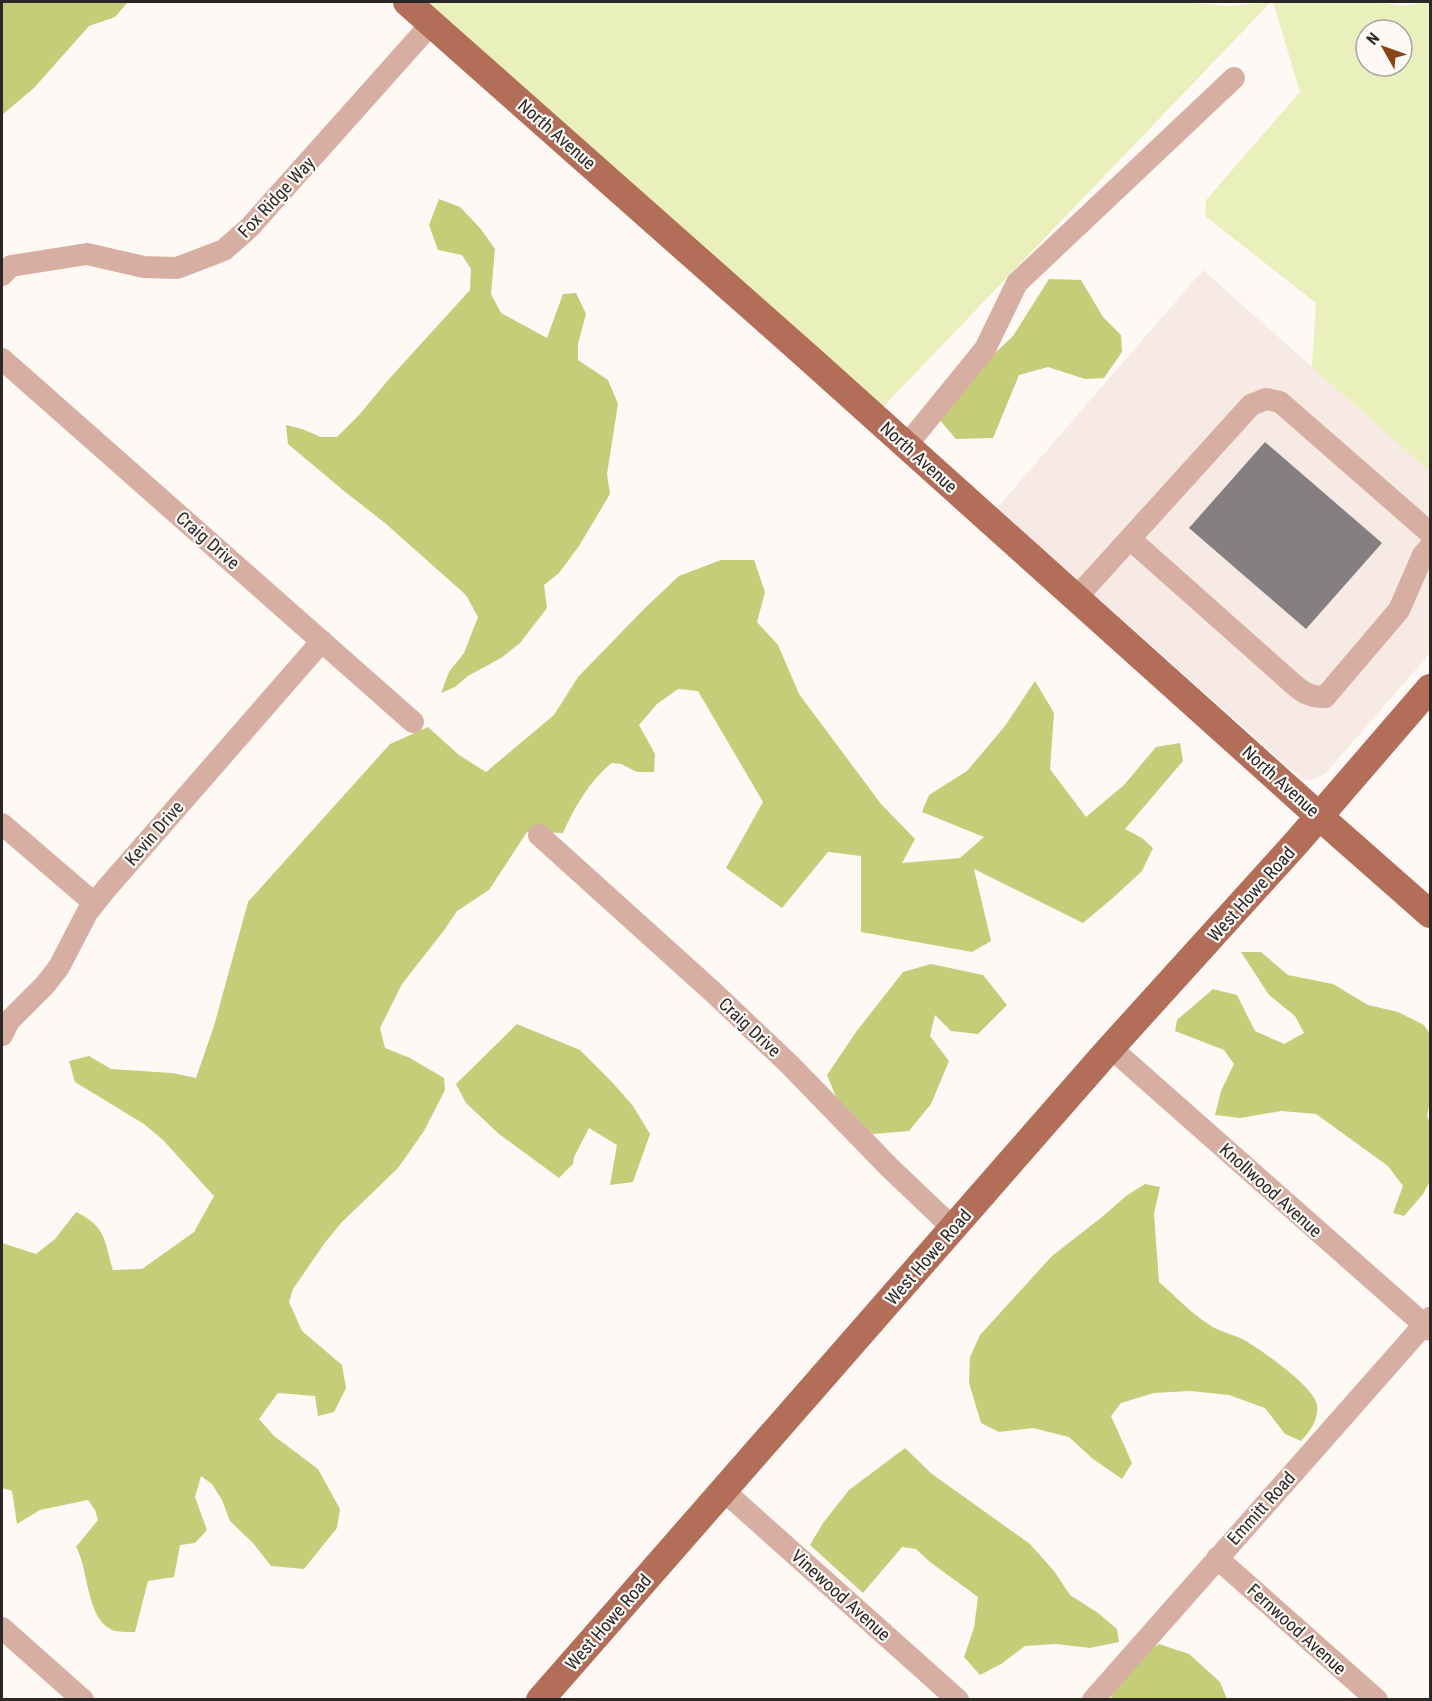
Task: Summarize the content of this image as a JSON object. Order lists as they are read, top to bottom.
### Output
{
  "streets": {
    "main road": ["North Avenue", "West Howe Road"],
    "street": [
      "Fox Ridge Way",
      "Craig Drive",
      "Kevin Drive",
      "Knollwood Avenue",
      "Emmitt Road",
      "Vinewood Avenue",
      "Fernwood Avenue"
    ]
  },
  "crossings": [
    ["North Avenue", "Fox Ridge Way"],
    ["North Avenue", "West Howe Road"],
    ["Craig Drive", "Kevin Drive"],
    ["Craig Drive", "West Howe Road"],
    ["West Howe Road", "Knollwood Avenue"],
    ["West Howe Road", "Vinewood Avenue"],
    ["Knollwood Avenue", "Emmitt Road"],
    ["Emmitt Road", "Fernwood Avenue"]
  ],
  "north": "top left"
}
